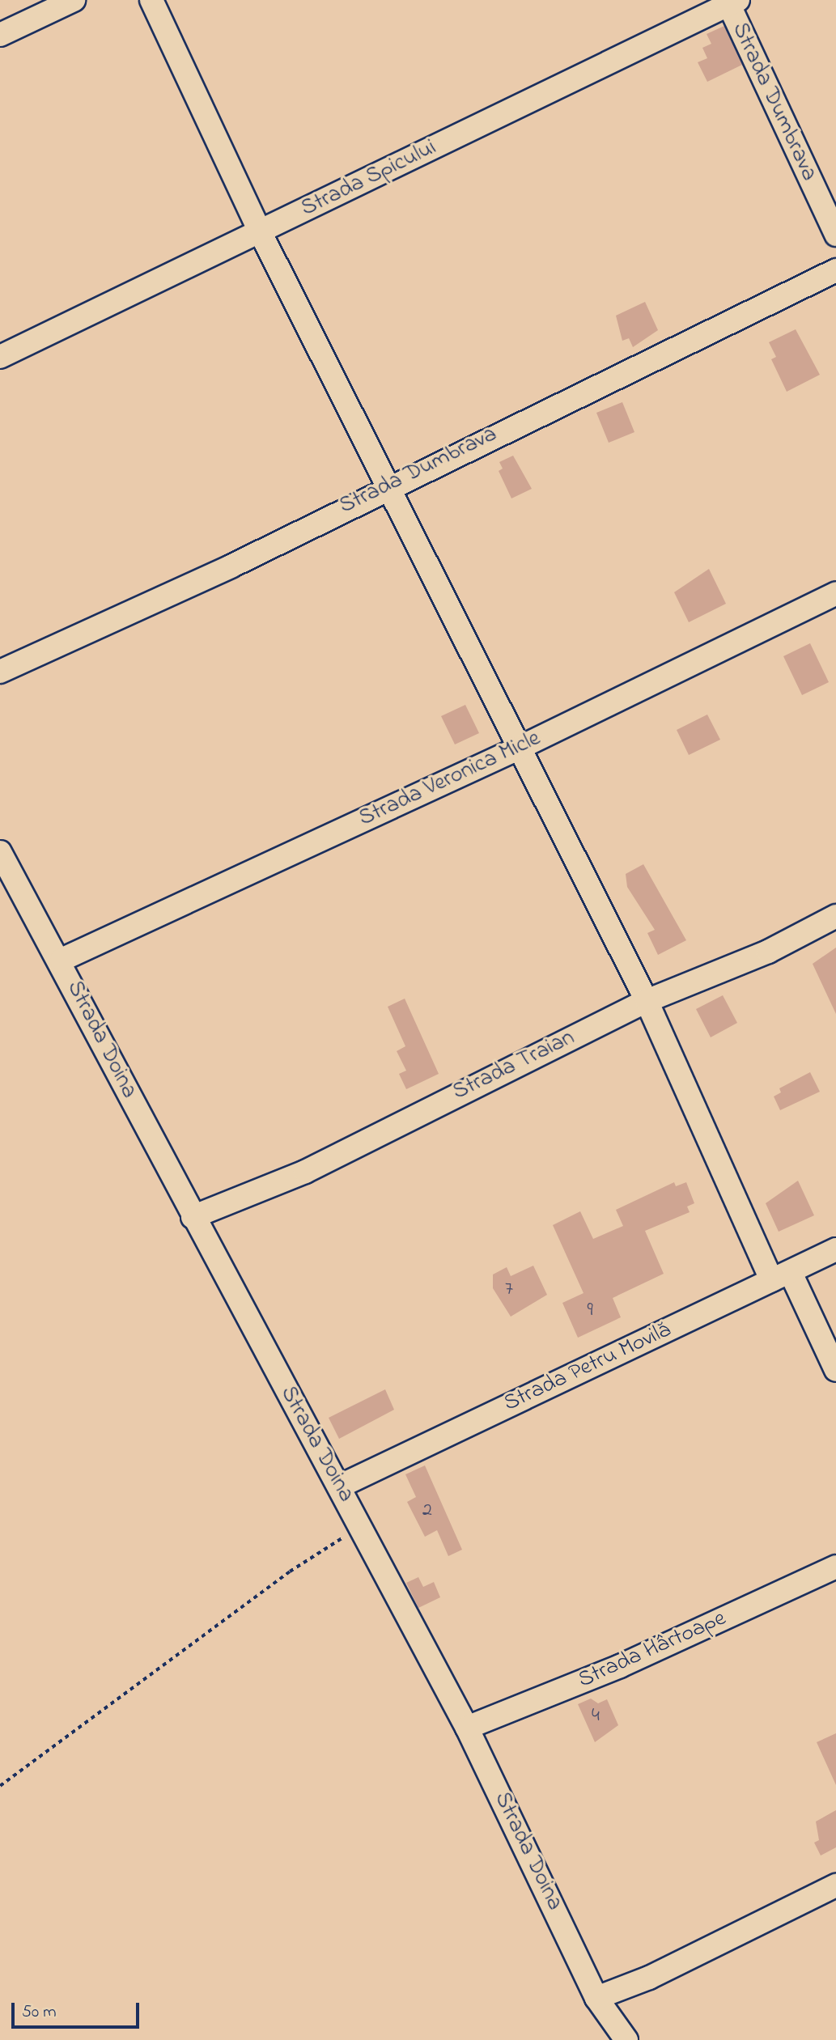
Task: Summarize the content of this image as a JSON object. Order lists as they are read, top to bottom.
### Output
{
  "streets": {
    "street": [
      "Strada Dumbrava",
      "Strada Spicului",
      "Strada Veronica Micle",
      "Strada Doina",
      "Strada Traian",
      "Strada Petru Movilă",
      "Strada Hârtoape"
    ]
  },
  "crossings": [
    ["Strada Dumbrava", "Strada Spicului"],
    ["Strada Veronica Micle", "Strada Doina"],
    ["Strada Doina", "Strada Traian"],
    ["Strada Doina", "Strada Petru Movilă"],
    ["Strada Doina", "Strada Hârtoape"]
  ],
  "house_numbers": [
    "7",
    "9",
    "2",
    "4"
  ],
  "scale_bar": "50 m"
}
